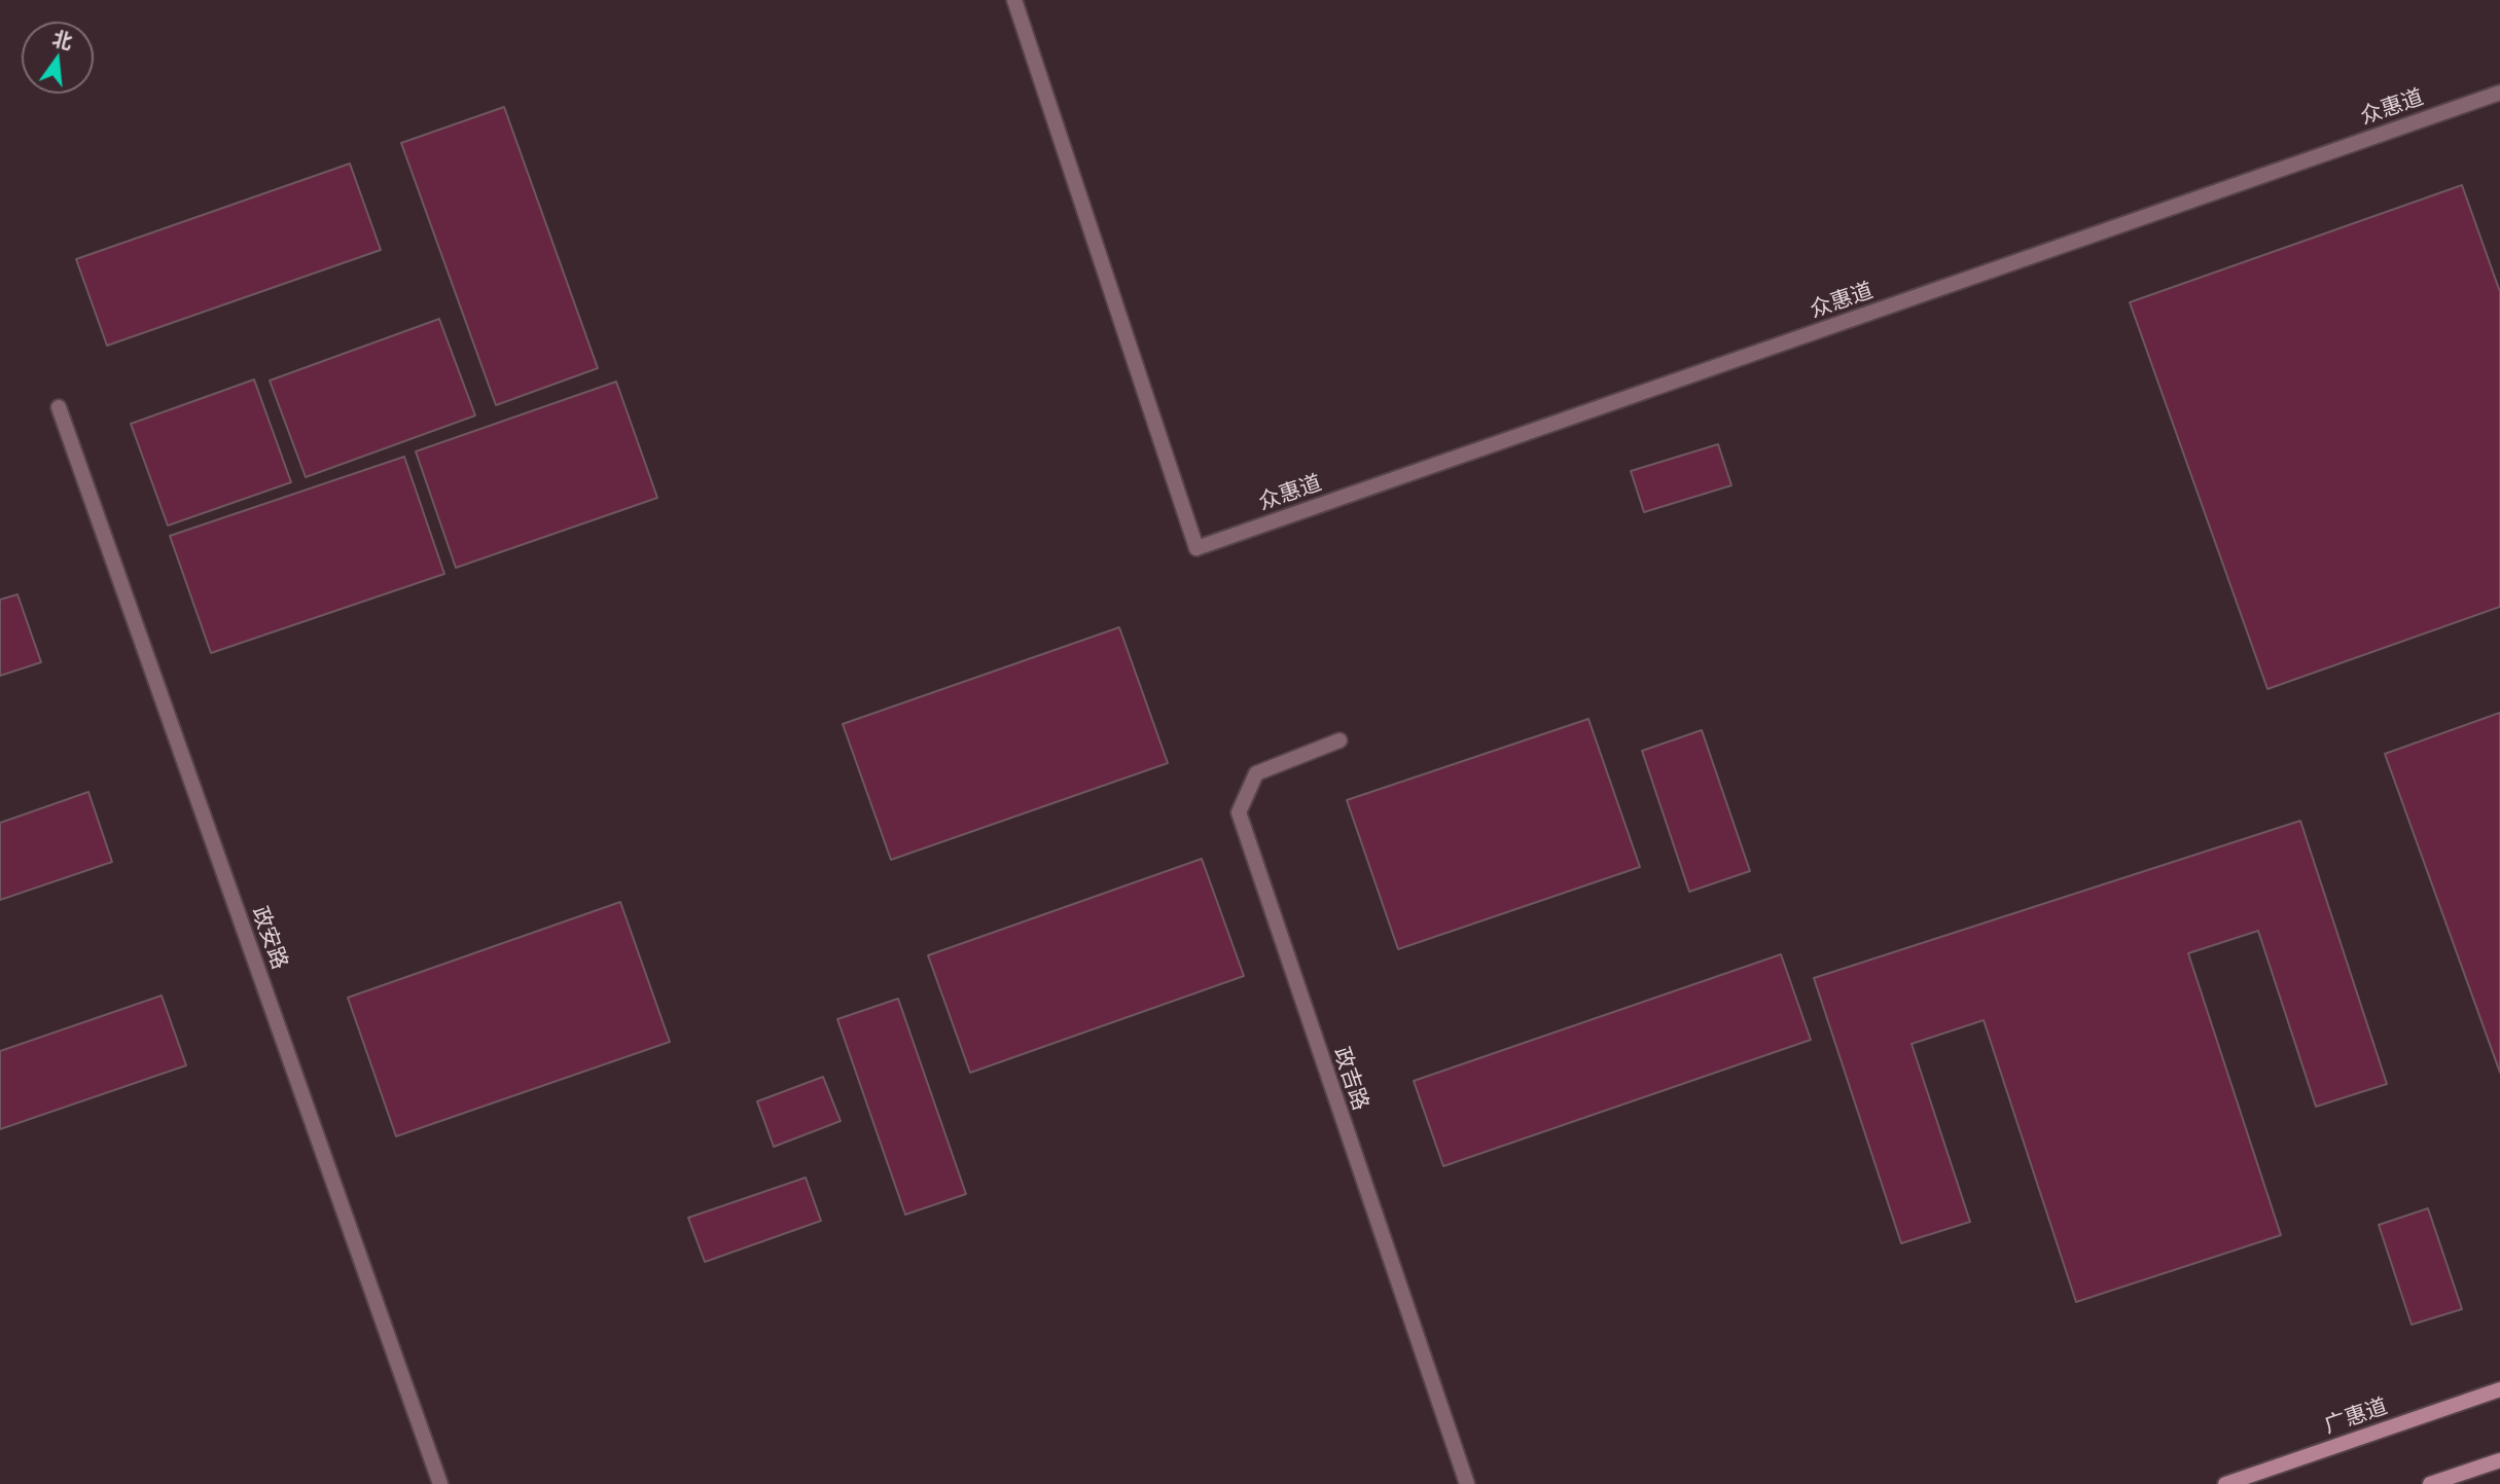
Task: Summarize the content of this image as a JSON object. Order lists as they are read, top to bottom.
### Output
{
  "streets": {
    "main road": ["广惠道"],
    "street": ["众惠道", "政安路", "政吉路"]
  },
  "north": "top"
}
